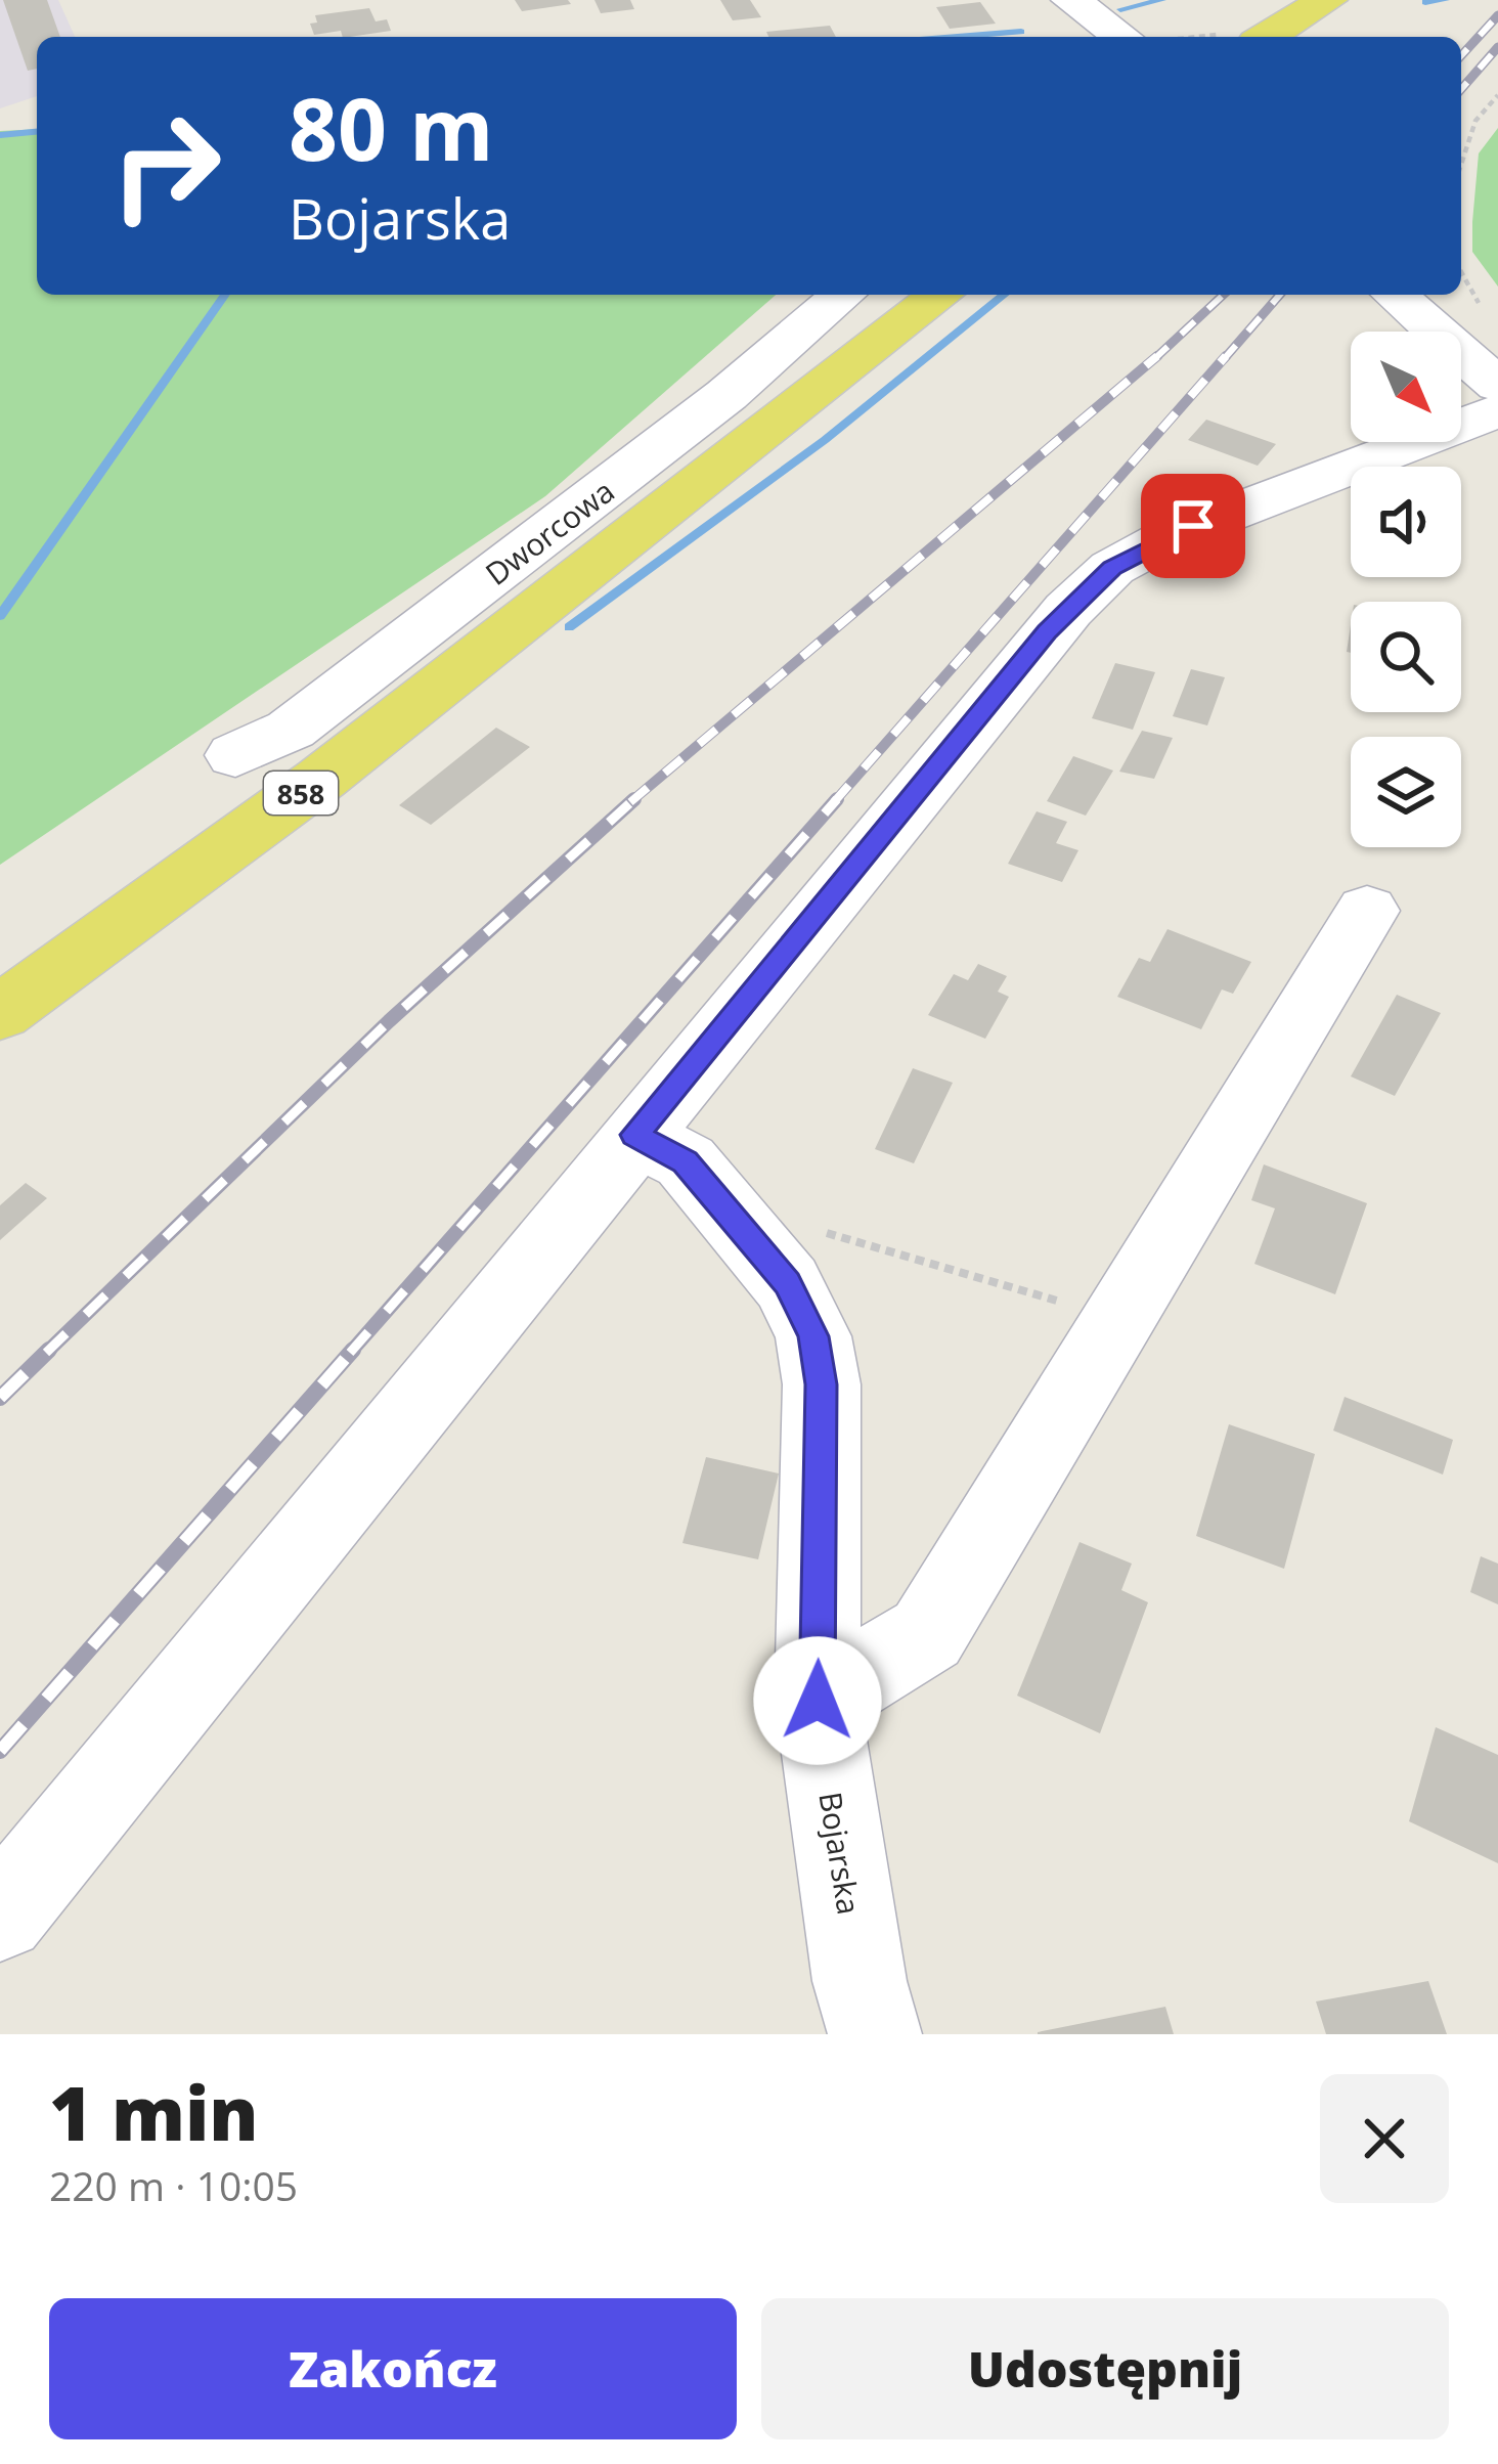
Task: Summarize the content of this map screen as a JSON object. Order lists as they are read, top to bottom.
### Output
{
  "streets": {
    "main road": ["858"],
    "street": ["Dworcowa", "Bojarska"]
  },
  "north": "bottom right",
  "page": {
    "turn": ["80 m", "Bojarska"],
    "heading": ["1 min", "220 m · 10:05"],
    "buttons": ["Zakończ", "Udostępnij"]
  }
}
